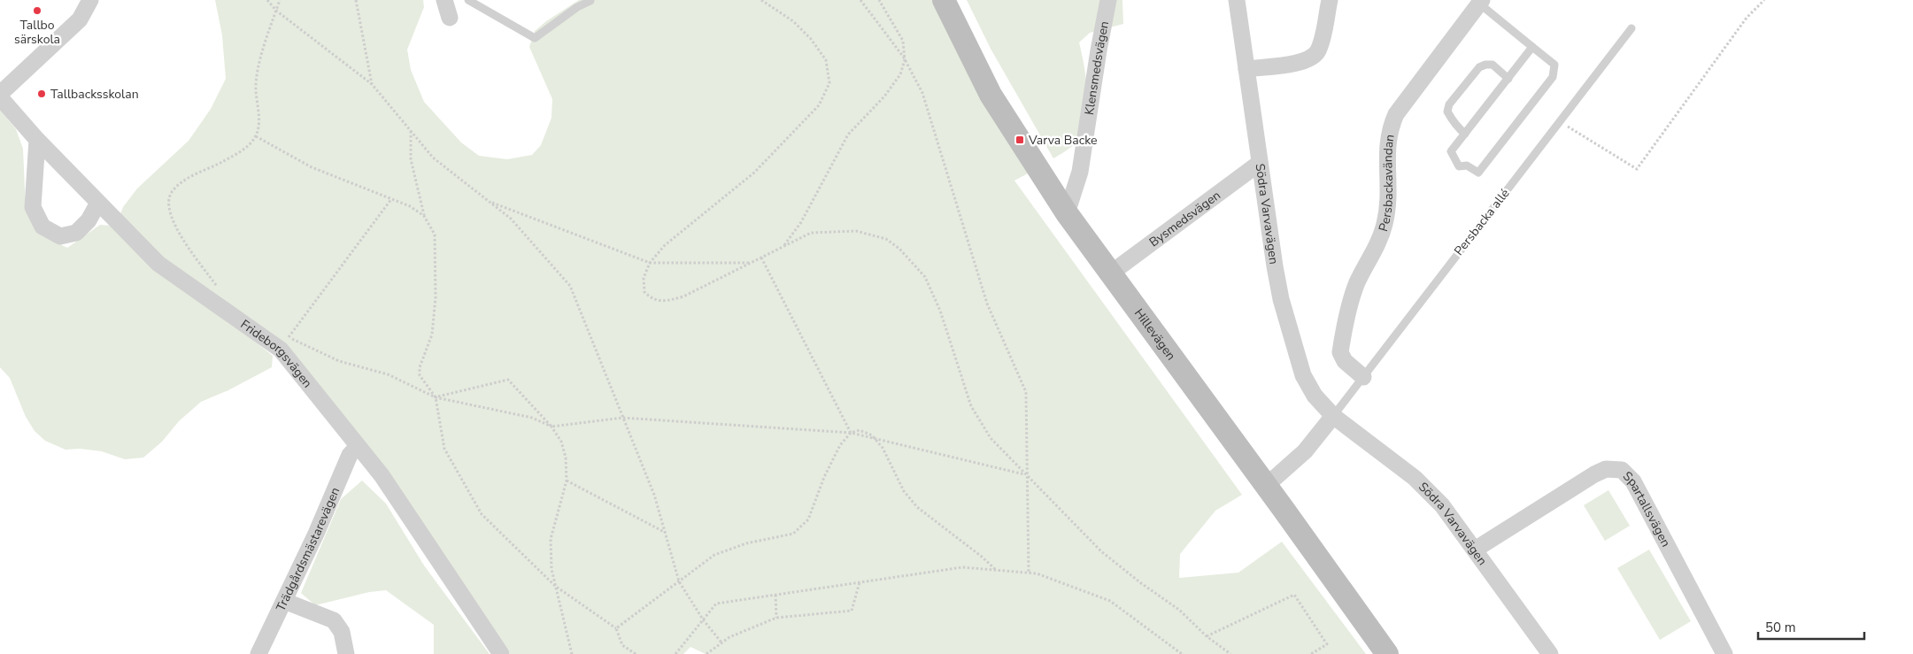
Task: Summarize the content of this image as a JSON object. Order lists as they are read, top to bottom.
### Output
{
  "streets": {
    "street": [
      "Klensmedsvägen",
      "Persbackavändan",
      "Södra Varvavägen",
      "Bysmedsvägen",
      "Hillevägen",
      "Frideborgsvägen",
      "Spartallsvägen",
      "Trädgårdsmästarevägen"
    ],
    "lane": ["Persbacka allé"]
  },
  "crossings": [
    ["Klensmedsvägen", "Hillevägen"],
    ["Persbackavändan", "Persbacka allé"],
    ["Södra Varvavägen", "Bysmedsvägen"],
    ["Södra Varvavägen", "Persbacka allé"],
    ["Södra Varvavägen", "Spartallsvägen"],
    ["Bysmedsvägen", "Hillevägen"],
    ["Frideborgsvägen", "Trädgårdsmästarevägen"]
  ],
  "places": {
    "other": ["Tallbo särskola", "Tallbacksskolan"],
    "transit": ["Varva Backe"]
  },
  "scale_bar": "50 m"
}
